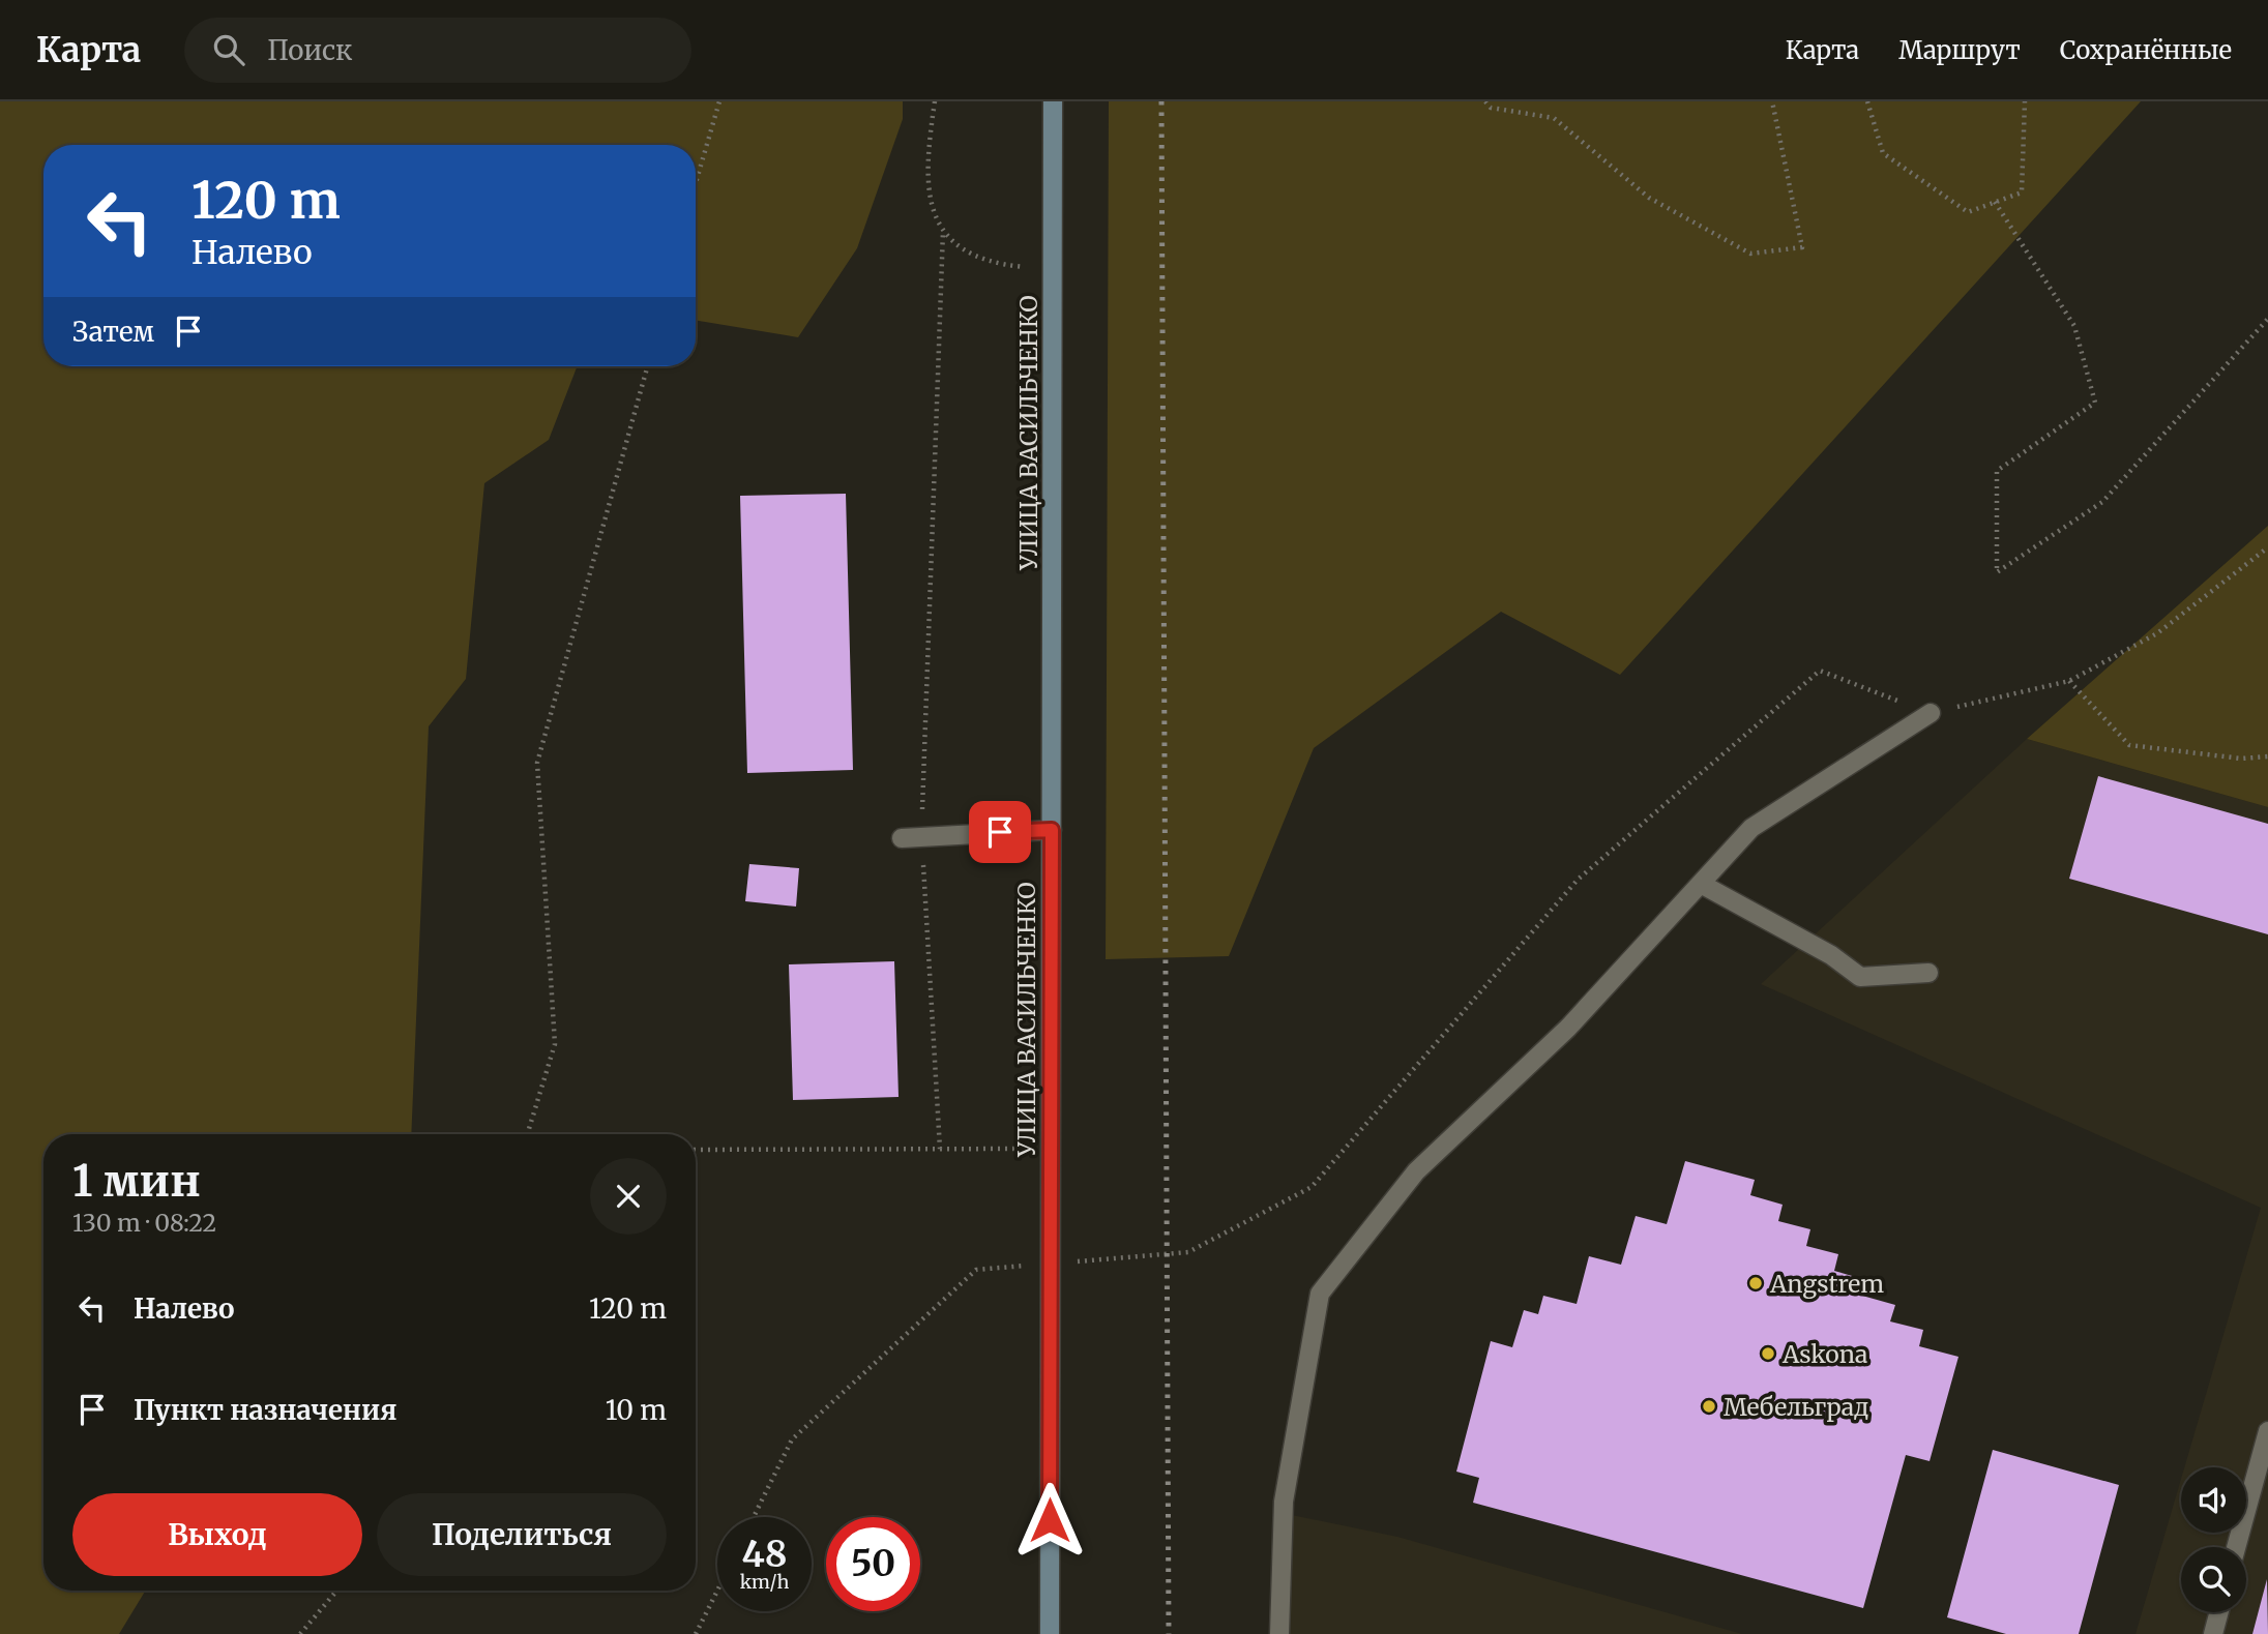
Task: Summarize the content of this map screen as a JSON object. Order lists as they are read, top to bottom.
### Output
{
  "streets": {
    "main road": ["УЛИЦА ВАСИЛЬЧЕНКО"]
  },
  "places": ["Angstrem", "Askona", "Мебельград"],
  "page": {
    "header": "Карта",
    "search": "Поиск",
    "nav": ["Карта", "Маршрут", "Сохранённые"],
    "turn": ["120 m", "Налево"],
    "then": "Затем",
    "heading": ["1 мин", "130 m · 08:22"],
    "list": [
      {
        "name": "Налево",
        "value": "120 m"
      },
      {
        "name": "Пункт назначения",
        "value": "10 m"
      }
    ],
    "buttons": ["Выход", "Поделиться"],
    "speed": "48 km/h",
    "limit": "50"
  }
}
